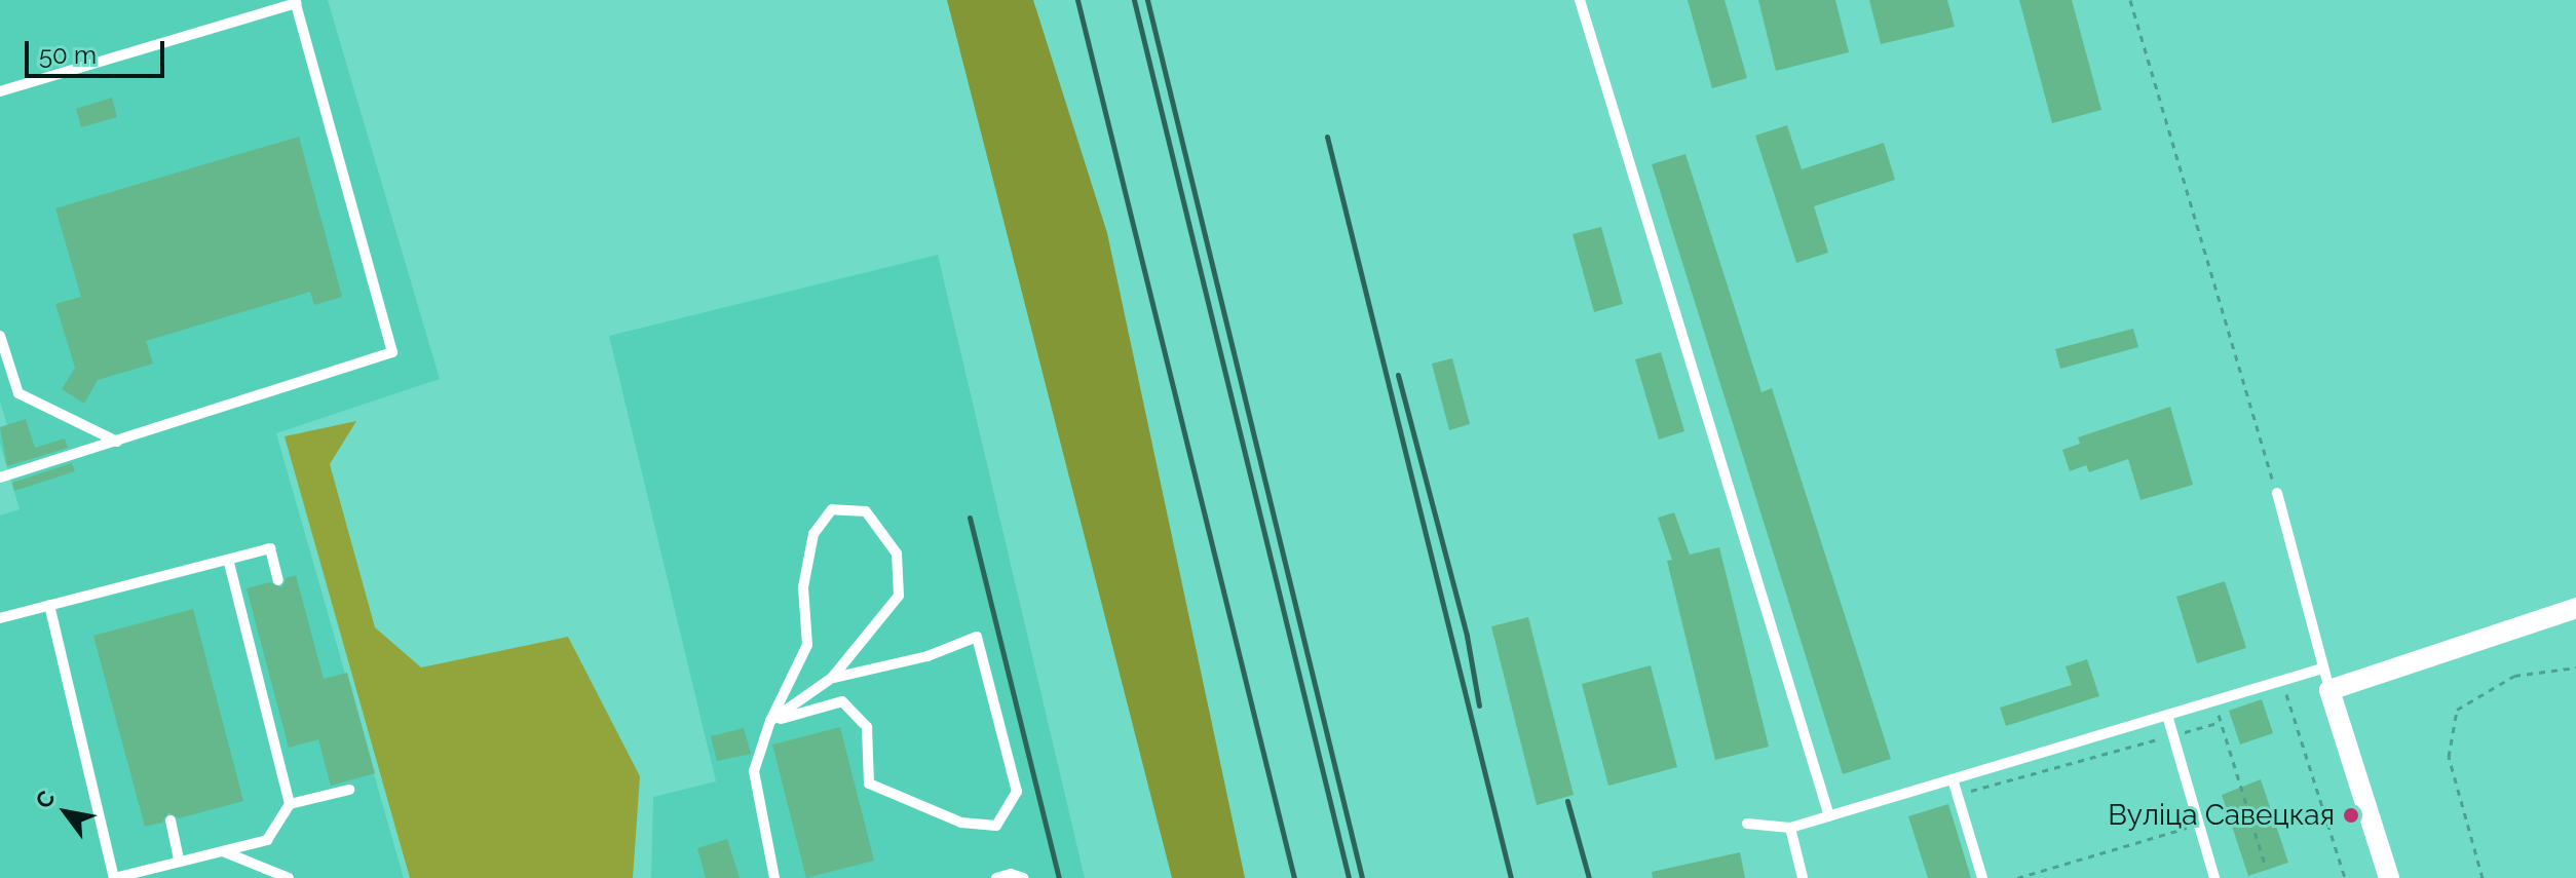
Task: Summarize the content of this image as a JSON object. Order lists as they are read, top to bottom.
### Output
{
  "places": ["Вуліца Савецкая"],
  "scale_bar": "50 m",
  "north": "top left"
}
